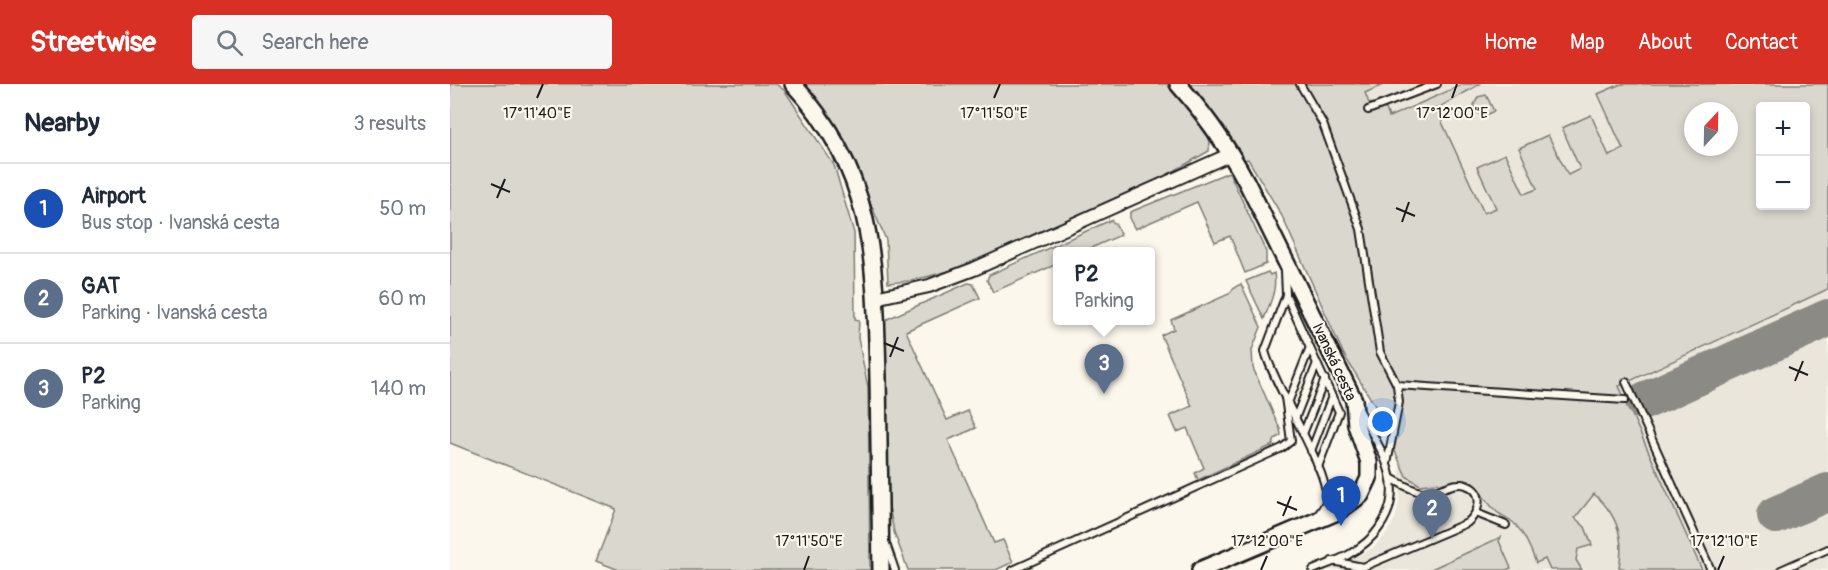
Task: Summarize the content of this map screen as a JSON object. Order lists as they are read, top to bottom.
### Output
{
  "streets": {
    "street": ["Ivanská cesta"]
  },
  "north": "top",
  "page": {
    "header": "Streetwise",
    "search": "Search here",
    "nav": [
      "Home",
      "Map",
      "About",
      "Contact"
    ],
    "heading": ["Nearby", "3 results"],
    "map_buttons": ["+", "−"],
    "list": [
      {
        "mark": "1",
        "name": "Airport",
        "note": "Bus stop · Ivanská cesta",
        "value": "50 m"
      },
      {
        "mark": "2",
        "name": "GAT",
        "note": "Parking · Ivanská cesta",
        "value": "60 m"
      },
      {
        "mark": "3",
        "name": "P2",
        "note": "Parking",
        "value": "140 m"
      }
    ],
    "popup": ["P2", "Parking"],
    "pins": ["3", "1", "2"]
  },
  "coordinates": [
    "17°11'50\"E",
    "17°12'00\"E",
    "17°11'40\"E",
    "17°12'10\"E"
  ]
}
